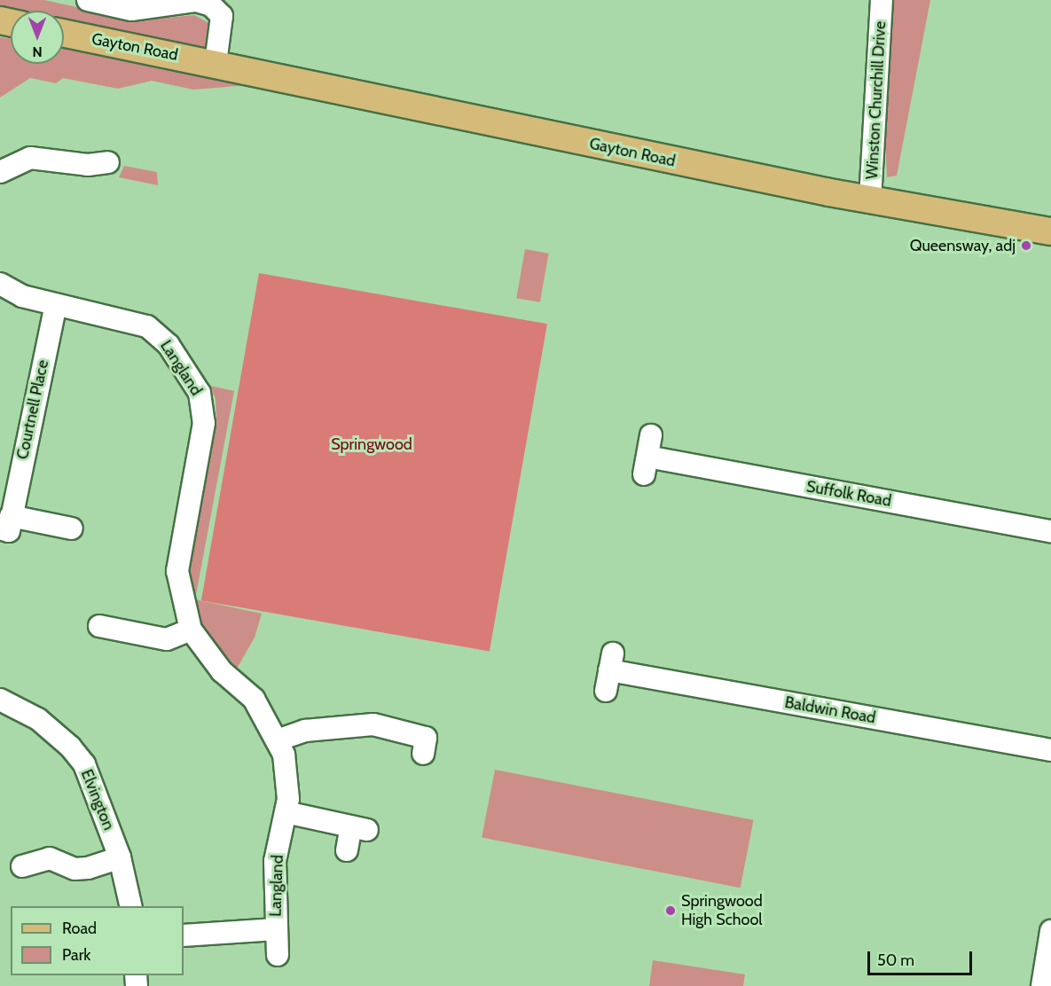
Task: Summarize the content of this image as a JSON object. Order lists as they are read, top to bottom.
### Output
{
  "streets": {
    "main road": ["Gayton Road"],
    "street": [
      "Winston Churchill Drive",
      "Langland",
      "Courtnell Place",
      "Suffolk Road",
      "Baldwin Road",
      "Elvington"
    ]
  },
  "crossings": [
    ["Gayton Road", "Winston Churchill Drive"],
    ["Langland", "Courtnell Place"]
  ],
  "parks": ["Springwood"],
  "places": ["Queensway, adj", "Springwood High School"],
  "legend": ["Road", "Park"],
  "scale_bar": "50 m",
  "north": "bottom"
}
